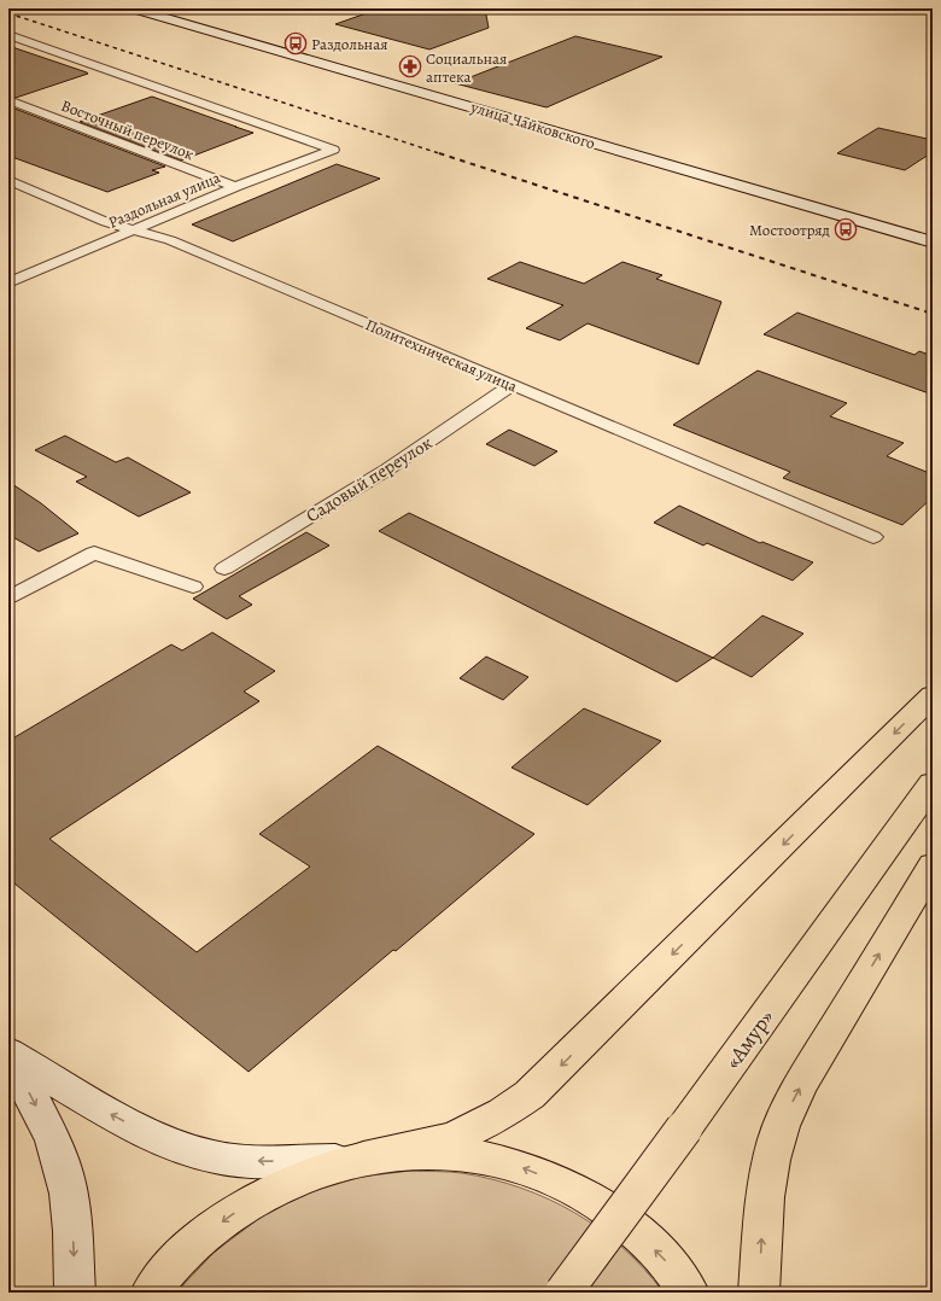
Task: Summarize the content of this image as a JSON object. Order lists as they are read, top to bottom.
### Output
{
  "streets": {
    "main road": ["«Амур»"],
    "street": [
      "улица Чайковского",
      "Восточный переулок",
      "Раздольная улица",
      "Политехническая улица",
      "Садовый переулок"
    ]
  },
  "crossings": [
    ["Восточный переулок", "Раздольная улица"],
    ["Раздольная улица", "Политехническая улица"],
    ["Политехническая улица", "Садовый переулок"]
  ],
  "places": {
    "bus stop": ["Раздольная", "Мостоотряд"],
    "pharmacy": ["Социальная аптека"]
  }
}
